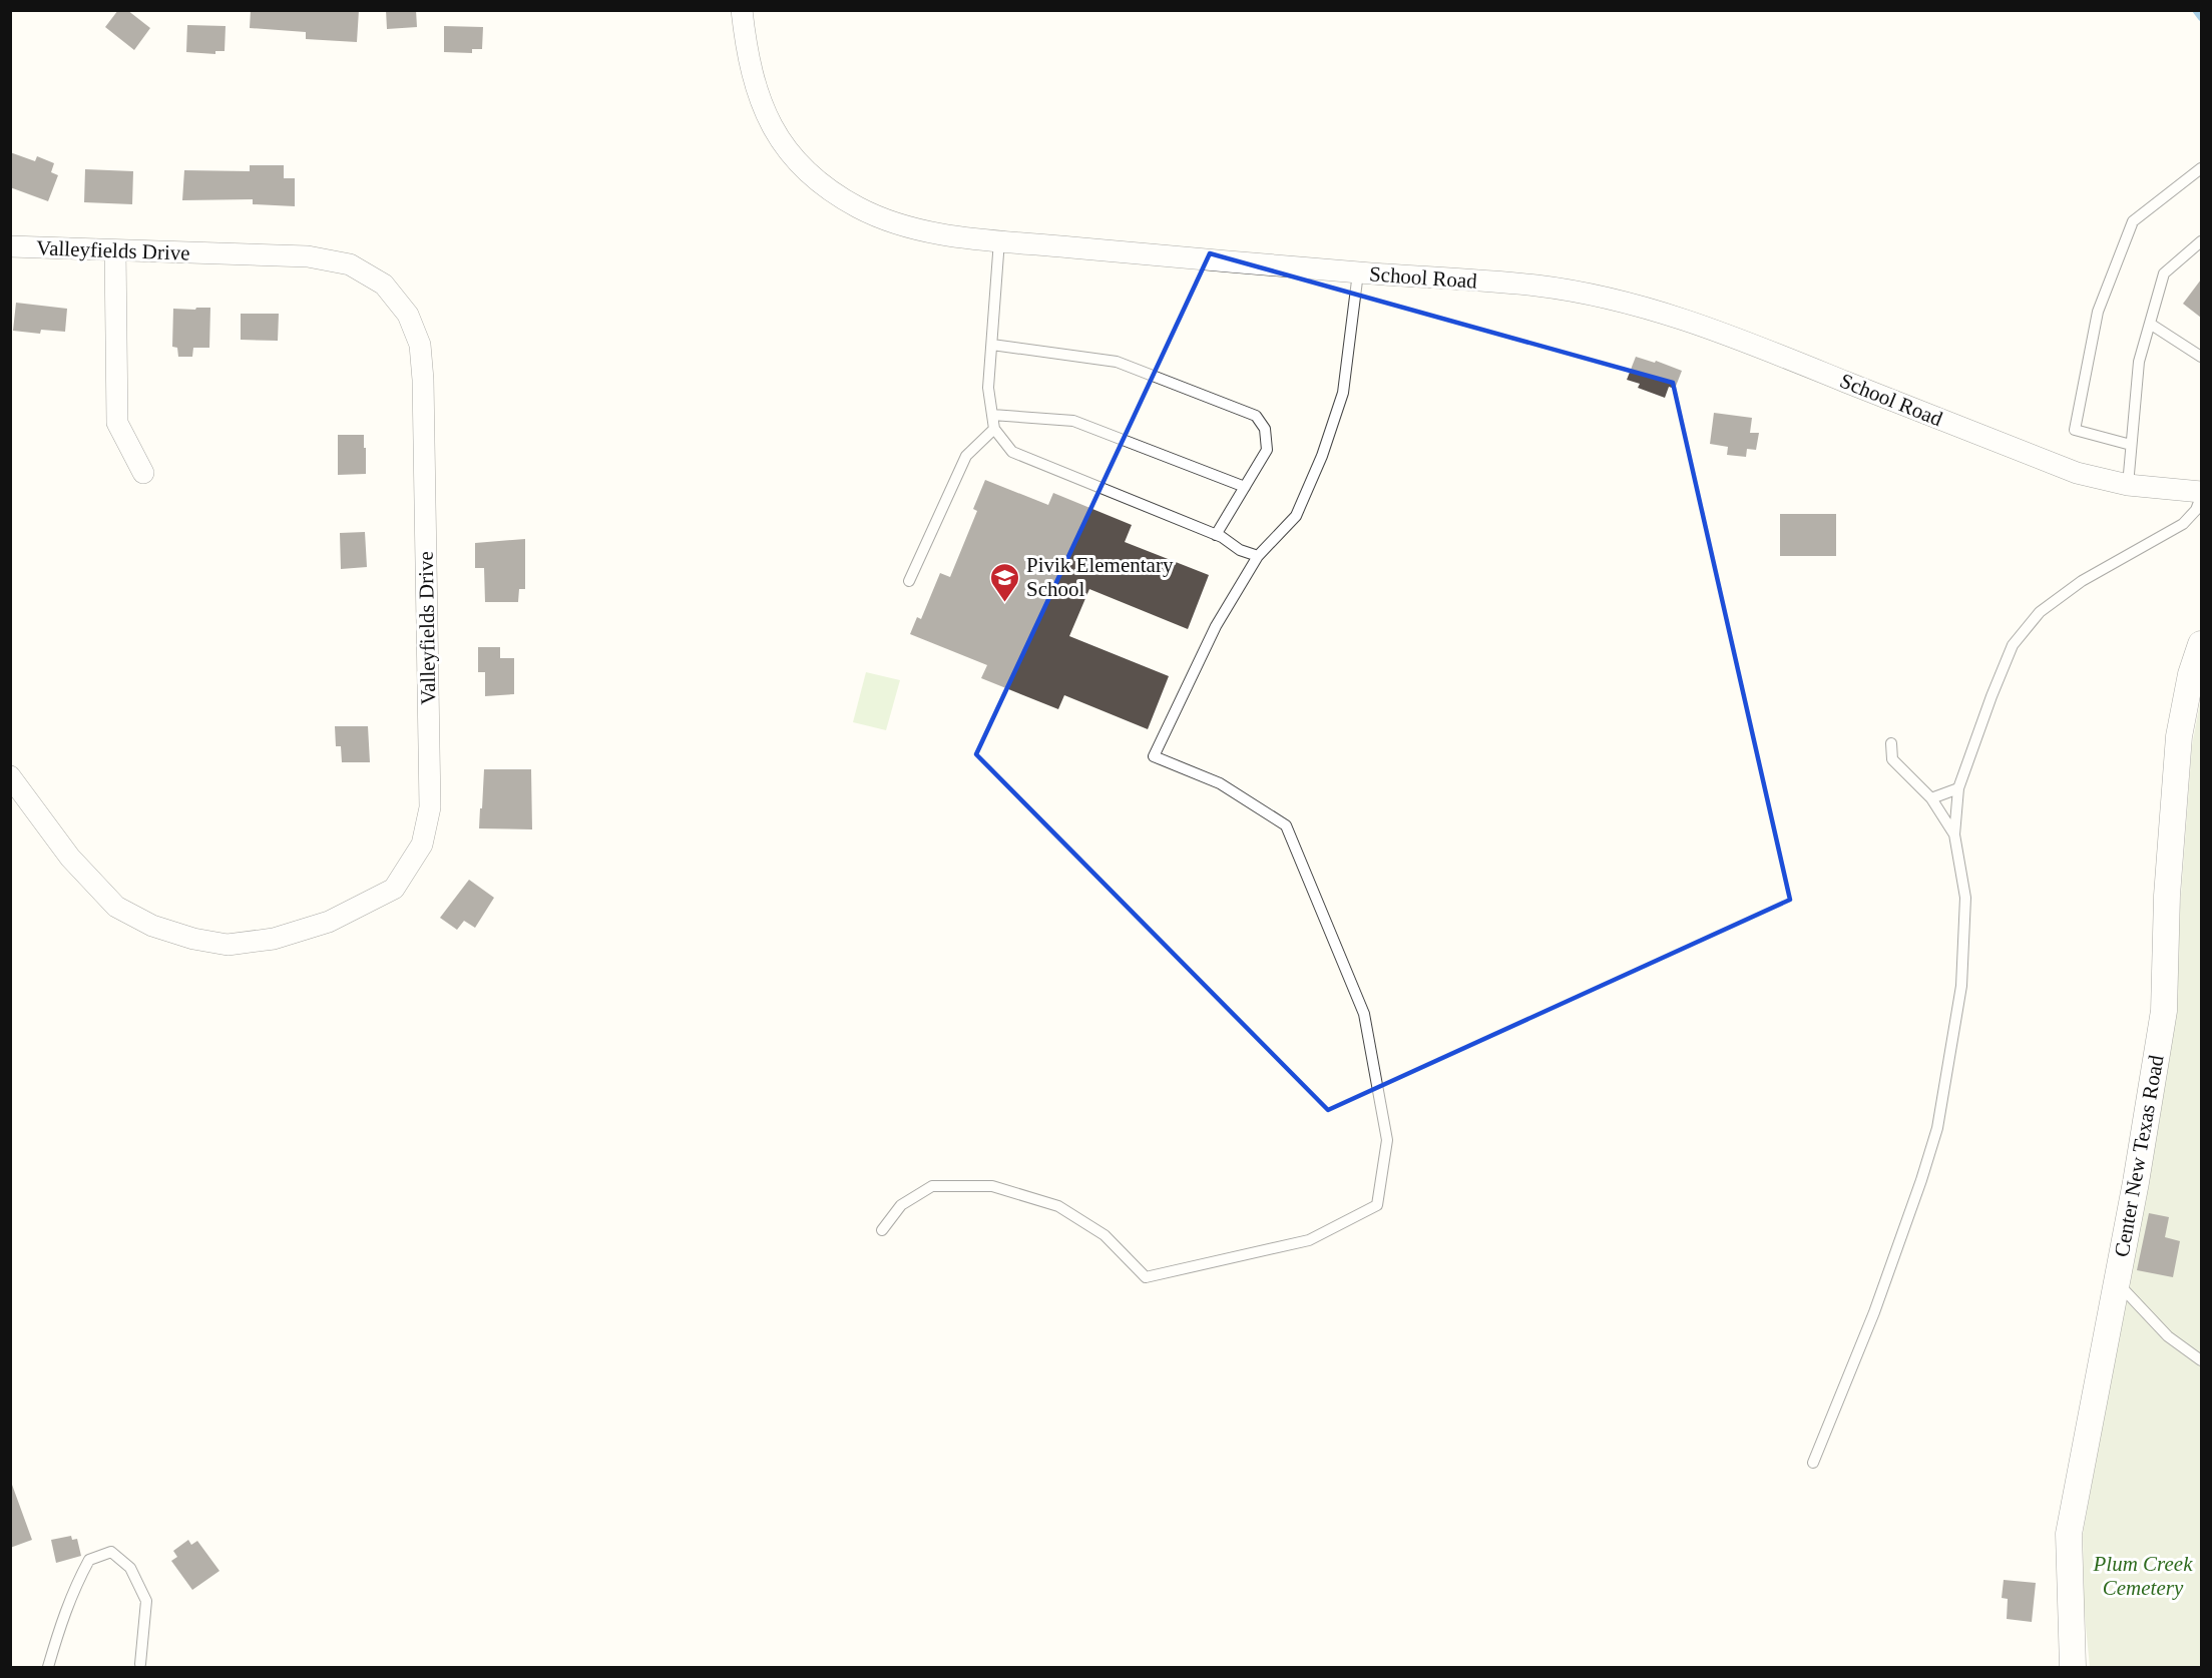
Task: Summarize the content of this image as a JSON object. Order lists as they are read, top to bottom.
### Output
{
  "streets": {
    "street": ["Valleyfields Drive", "School Road", "Center New Texas Road"]
  },
  "parks": ["Plum Creek Cemetery"],
  "places": {
    "school or university": ["Pivik Elementary School"]
  }
}
